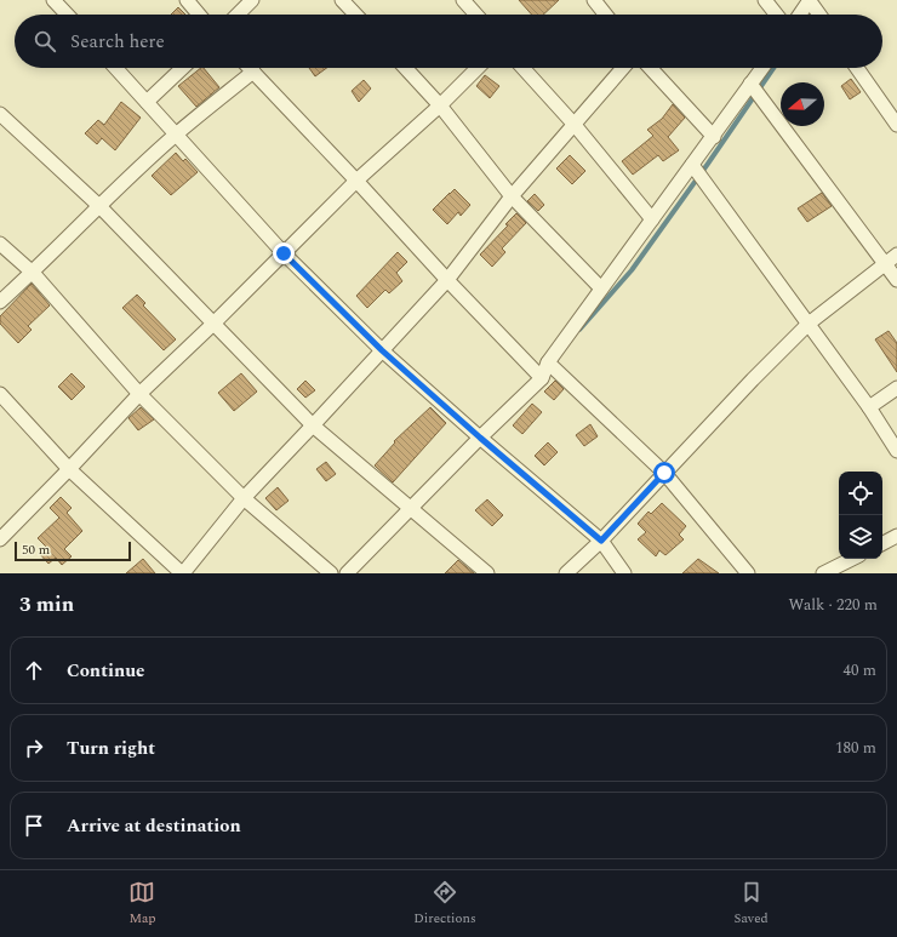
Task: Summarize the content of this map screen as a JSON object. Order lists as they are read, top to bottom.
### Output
{
  "scale_bar": "50 m",
  "north": "left",
  "page": {
    "search": "Search here",
    "scale": "50 m",
    "heading": ["3 min", "Walk · 220 m"],
    "list": [
      ["Continue", "40 m"],
      ["Turn right", "180 m"],
      "Arrive at destination"
    ],
    "nav": ["Map", "Directions", "Saved"]
  }
}
